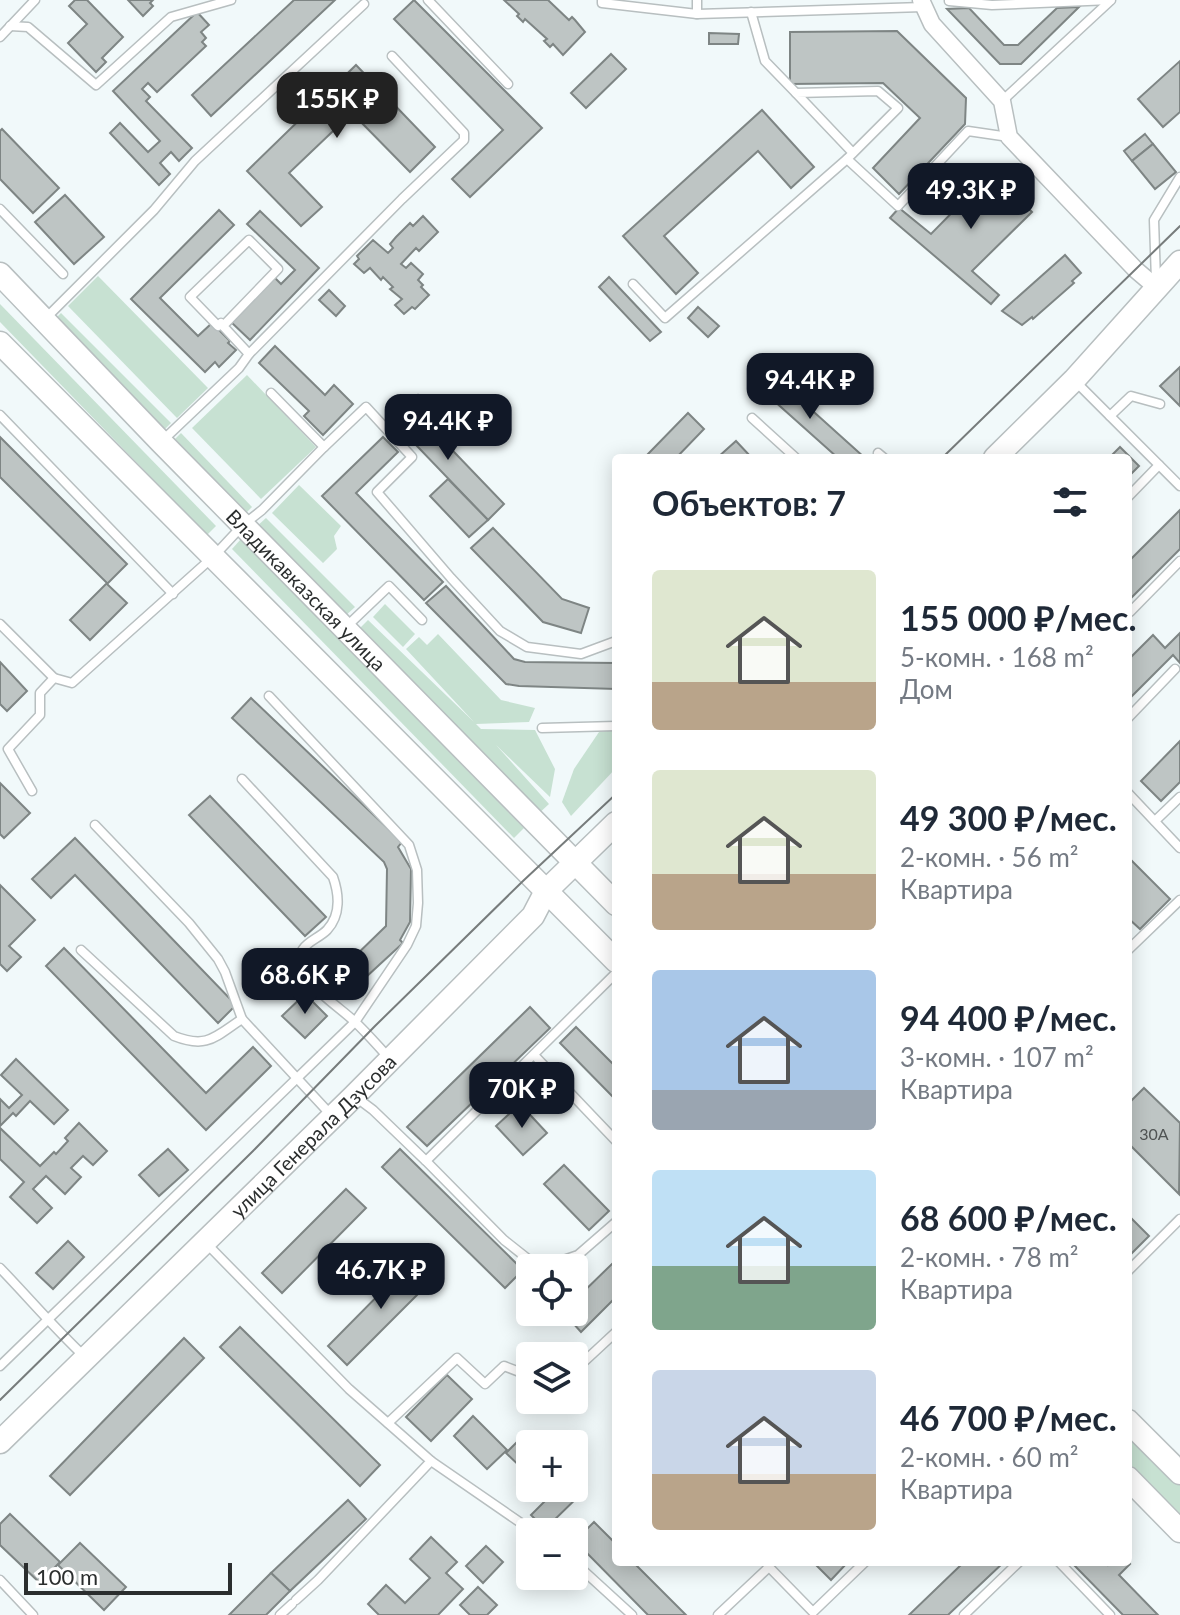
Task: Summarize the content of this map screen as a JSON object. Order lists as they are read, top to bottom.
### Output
{
  "streets": {
    "main road": ["Владикавказская улица", "улица Генерала Дзусова"]
  },
  "crossings": [
    ["Владикавказская улица", "улица Генерала Дзусова"]
  ],
  "house_numbers": ["30А"],
  "scale_bar": "100 m",
  "page": {
    "price": [
      "155K ₽",
      "49.3K ₽",
      "94.4K ₽",
      "94.4K ₽",
      "68.6K ₽",
      "70K ₽",
      "46.7K ₽"
    ],
    "heading": "Объектов: 7",
    "list": [
      {
        "name": "155 000 ₽/мес.",
        "note": "5-комн. · 168 m² · Дом"
      },
      {
        "name": "49 300 ₽/мес.",
        "note": "2-комн. · 56 m² · Квартира"
      },
      {
        "name": "94 400 ₽/мес.",
        "note": "3-комн. · 107 m² · Квартира"
      },
      {
        "name": "68 600 ₽/мес.",
        "note": "2-комн. · 78 m² · Квартира"
      },
      {
        "name": "46 700 ₽/мес.",
        "note": "2-комн. · 60 m² · Квартира"
      }
    ],
    "map_buttons": ["+", "−"],
    "scale": "100 m"
  }
}
